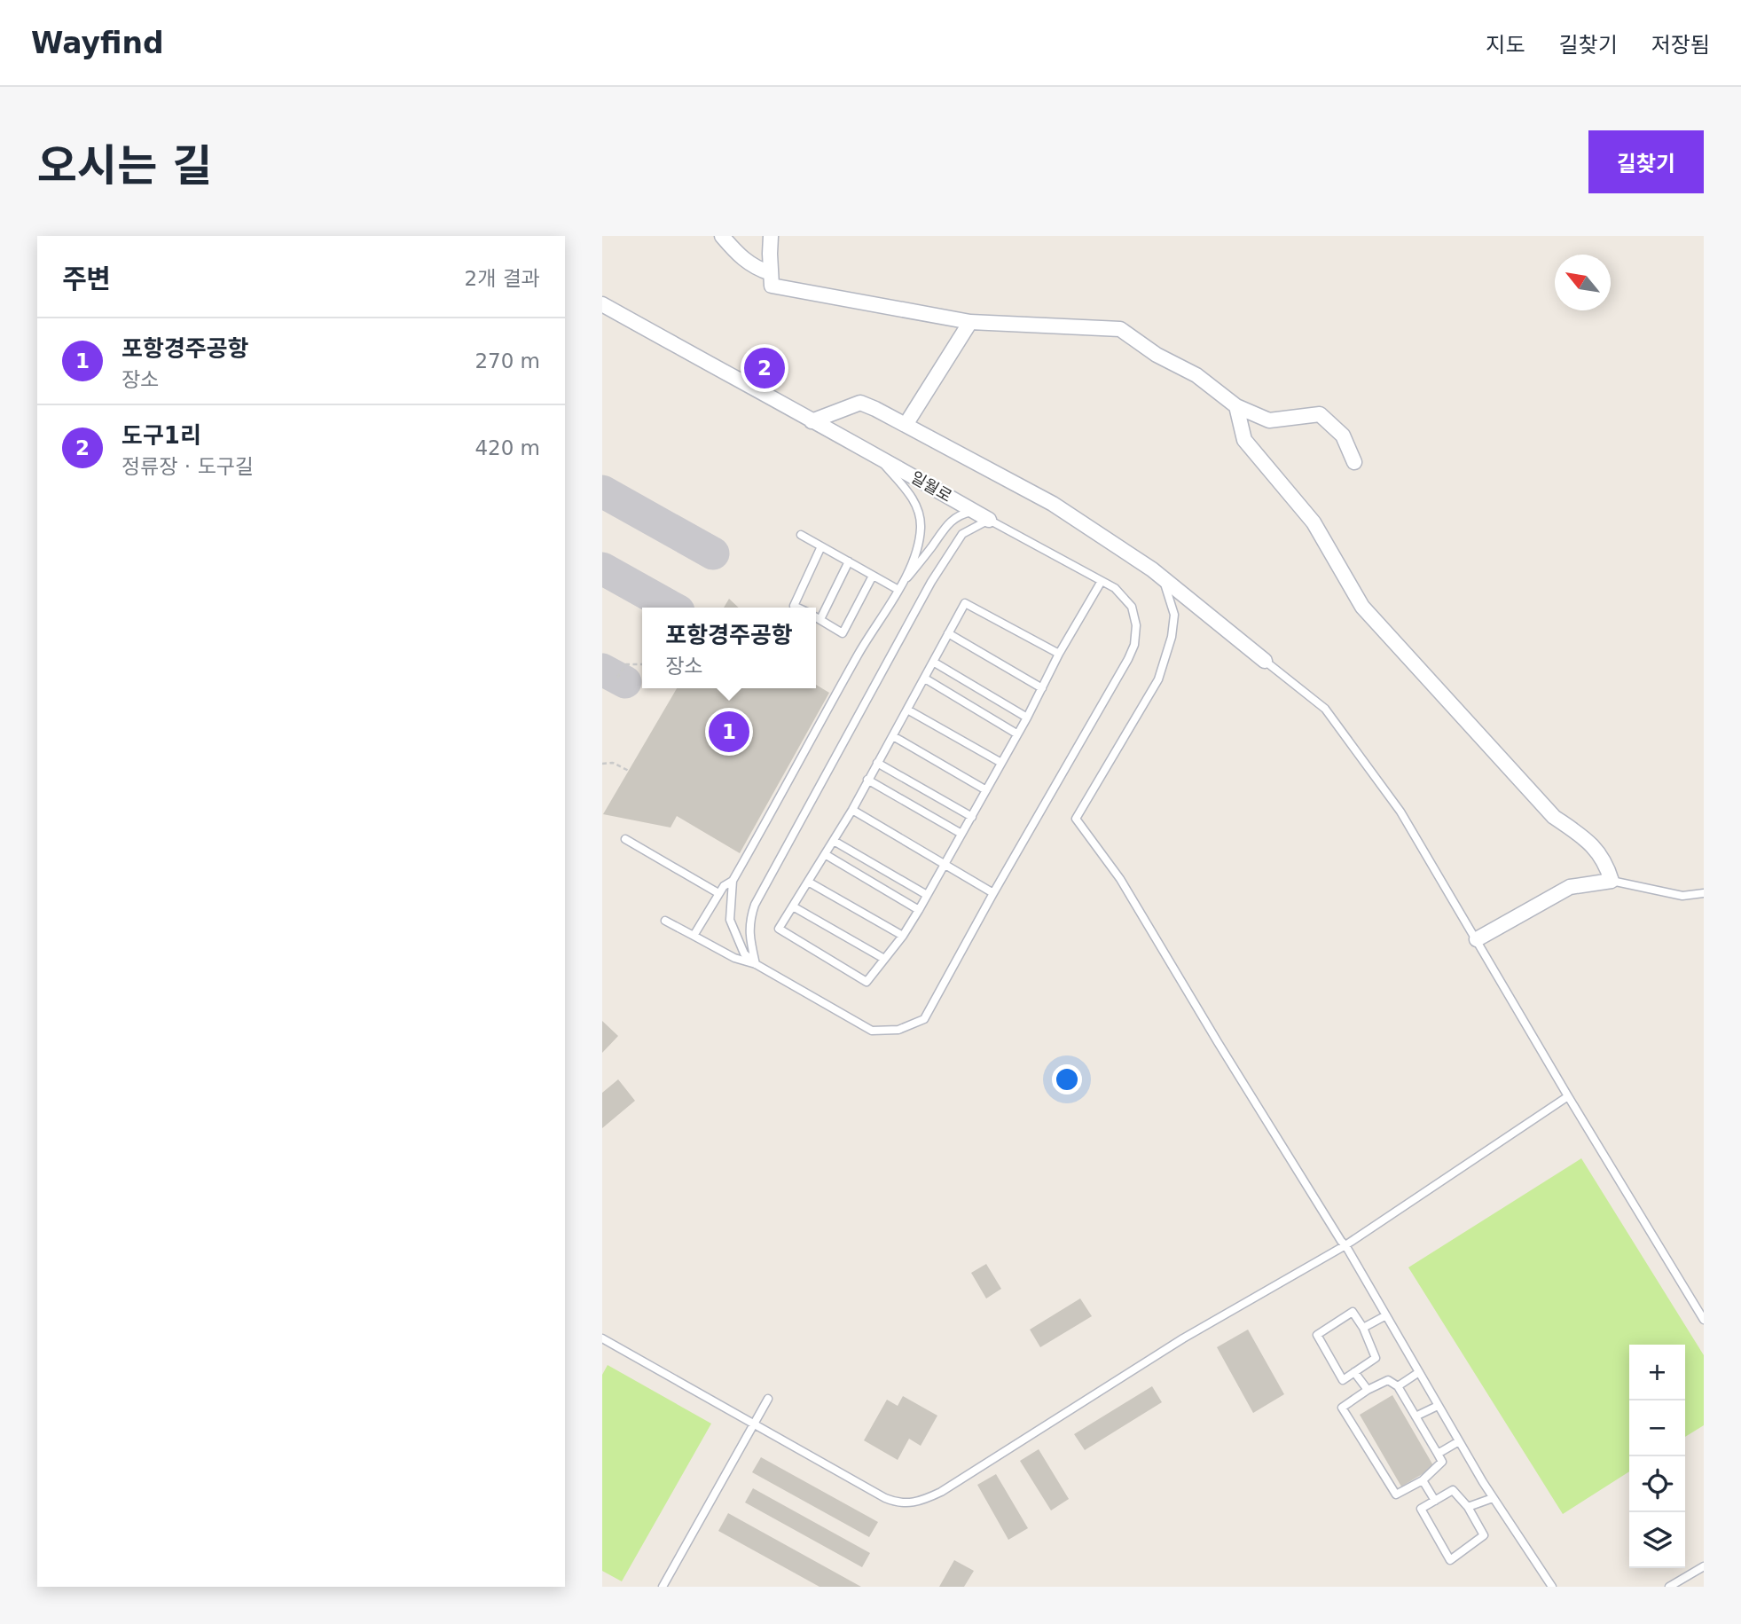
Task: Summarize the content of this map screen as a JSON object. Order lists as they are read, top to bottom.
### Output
{
  "streets": {
    "street": ["일월로"]
  },
  "north": "top left",
  "page": {
    "header": "Wayfind",
    "nav": ["지도", "길찾기", "저장됨"],
    "title": "오시는 길",
    "buttons": "길찾기",
    "heading": ["주변", "2개 결과"],
    "list": [
      {
        "mark": "1",
        "name": "포항경주공항",
        "note": "장소",
        "value": "270 m"
      },
      {
        "mark": "2",
        "name": "도구1리",
        "note": "정류장 · 도구길",
        "value": "420 m"
      }
    ],
    "pins": ["2", "1"],
    "popup": ["포항경주공항", "장소"],
    "map_buttons": ["+", "−"]
  }
}
